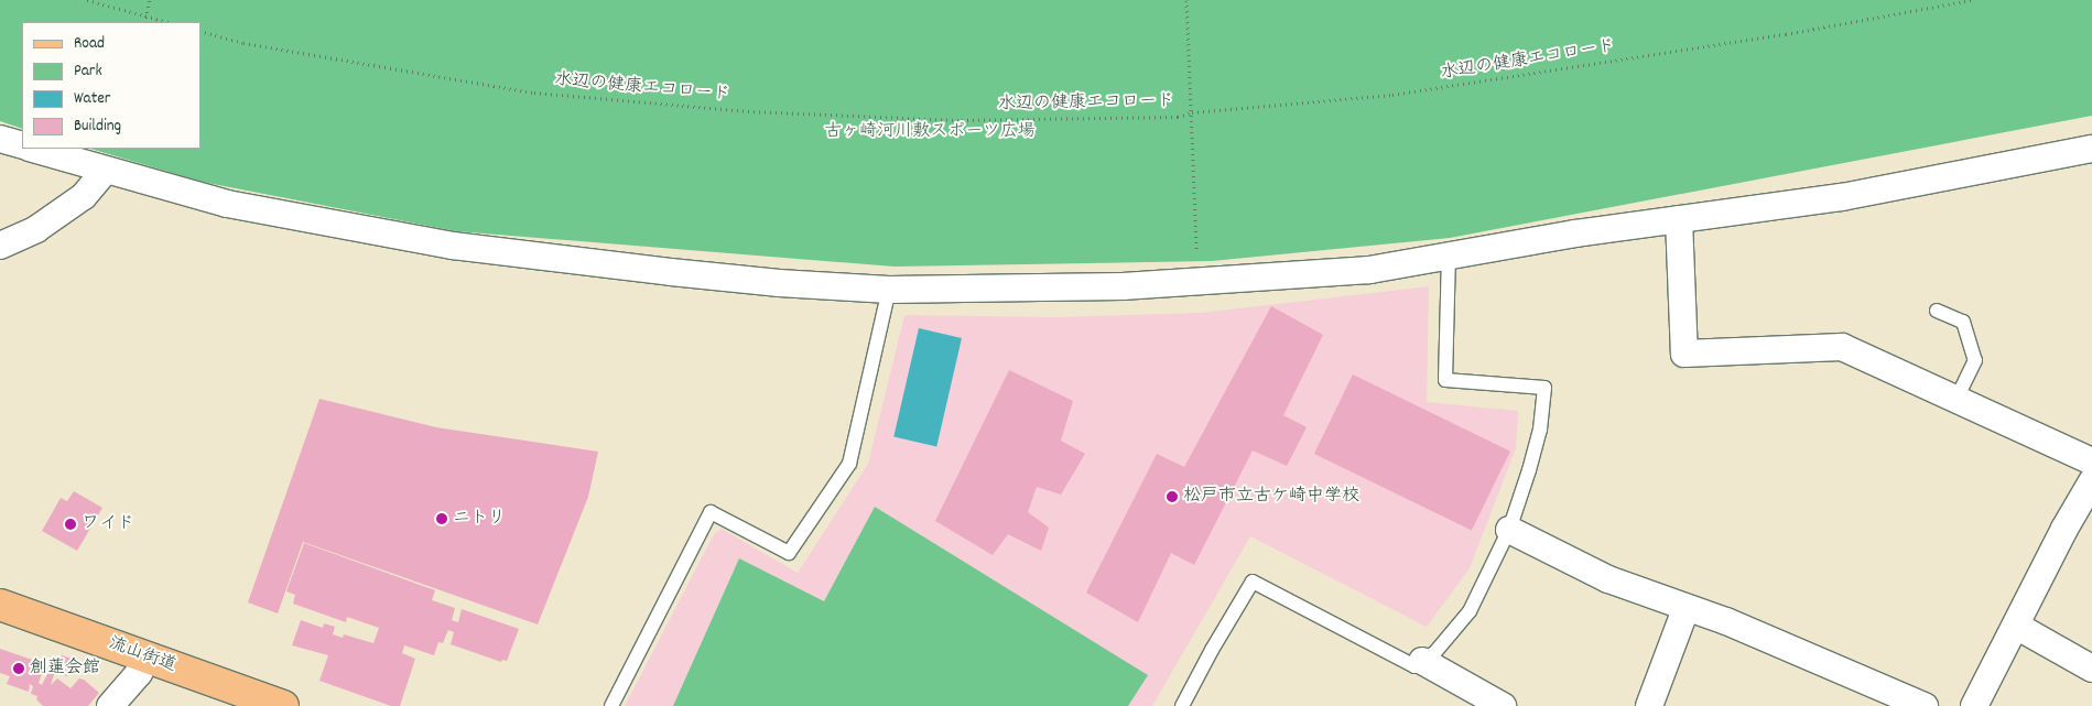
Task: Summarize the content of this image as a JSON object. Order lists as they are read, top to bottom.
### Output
{
  "streets": {
    "main road": ["流山街道"],
    "path": ["水辺の健康エコロード"]
  },
  "parks": ["古ヶ崎河川敷スポーツ広場"],
  "places": [
    "松戸市立古ケ崎中学校",
    "ニトリ",
    "ワイド",
    "創蓮会館"
  ],
  "legend": [
    "Road",
    "Park",
    "Water",
    "Building"
  ]
}
